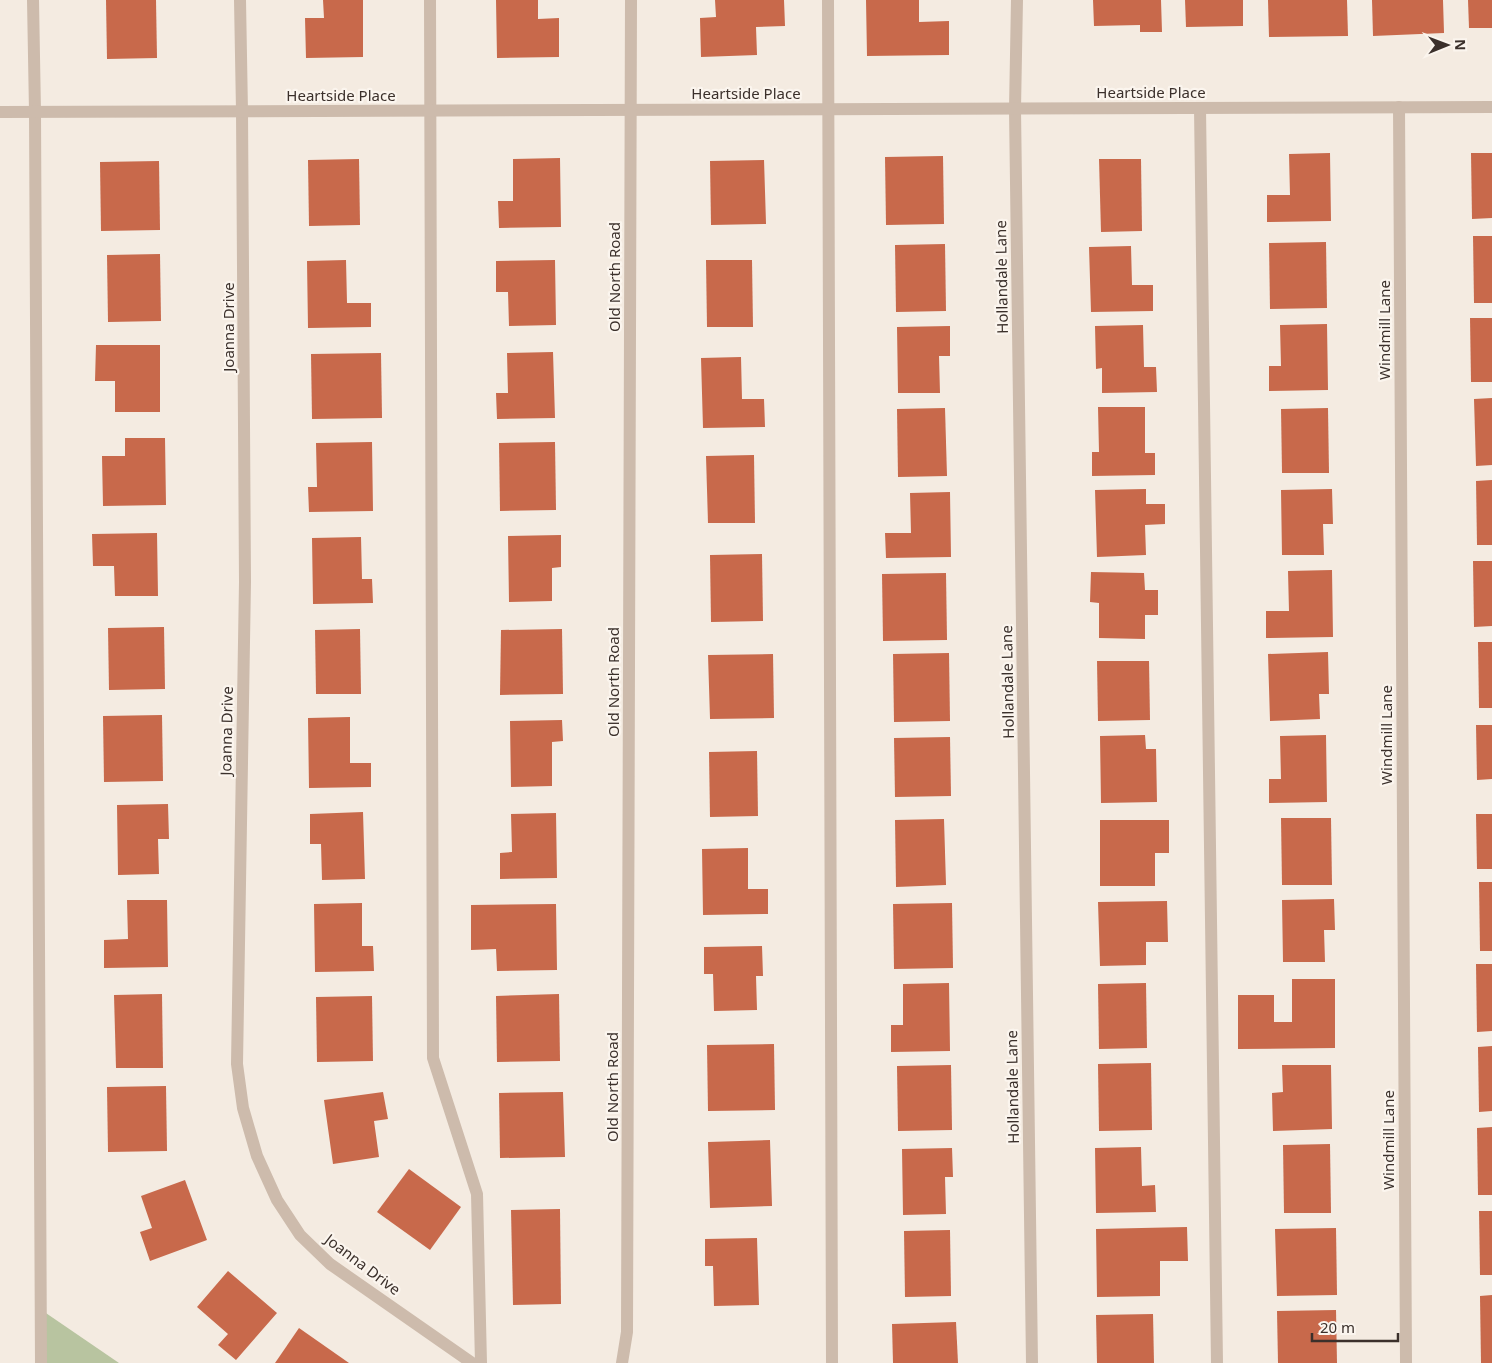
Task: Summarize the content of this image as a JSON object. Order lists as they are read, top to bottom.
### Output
{
  "streets": {
    "street": [
      "Heartside Place",
      "Old North Road",
      "Hollandale Lane",
      "Joanna Drive",
      "Windmill Lane"
    ]
  },
  "crossings": [
    ["Heartside Place", "Old North Road"],
    ["Heartside Place", "Hollandale Lane"],
    ["Heartside Place", "Joanna Drive"],
    ["Heartside Place", "Windmill Lane"]
  ],
  "scale_bar": "20 m",
  "north": "right"
}
